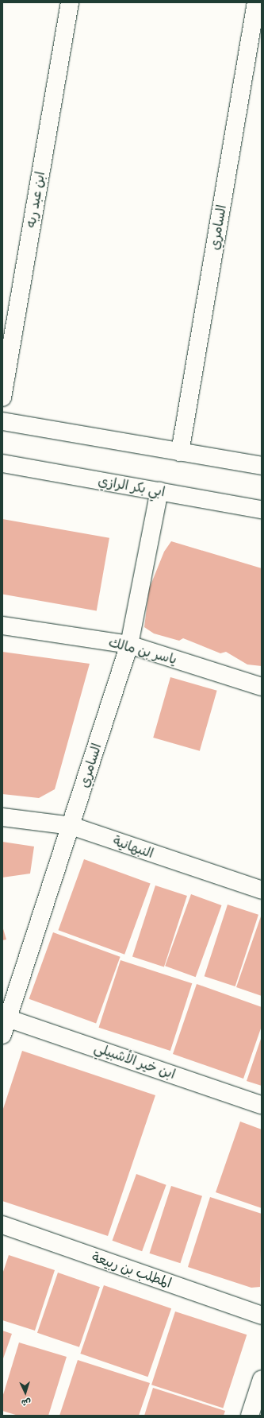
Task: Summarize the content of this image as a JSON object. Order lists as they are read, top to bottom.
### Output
{
  "streets": {
    "street": [
      "ابن عبد ربه",
      "السامري",
      "ابي بكر الرازي",
      "ياسر بن مالك",
      "النبهانية",
      "ابن خير الأشبيلي",
      "المطلب بن ربيعة"
    ]
  },
  "crossings": [
    ["السامري", "ابي بكر الرازي"],
    ["السامري", "ياسر بن مالك"],
    ["السامري", "النبهانية"],
    ["السامري", "ابن خير الأشبيلي"]
  ],
  "north": "bottom"
}
